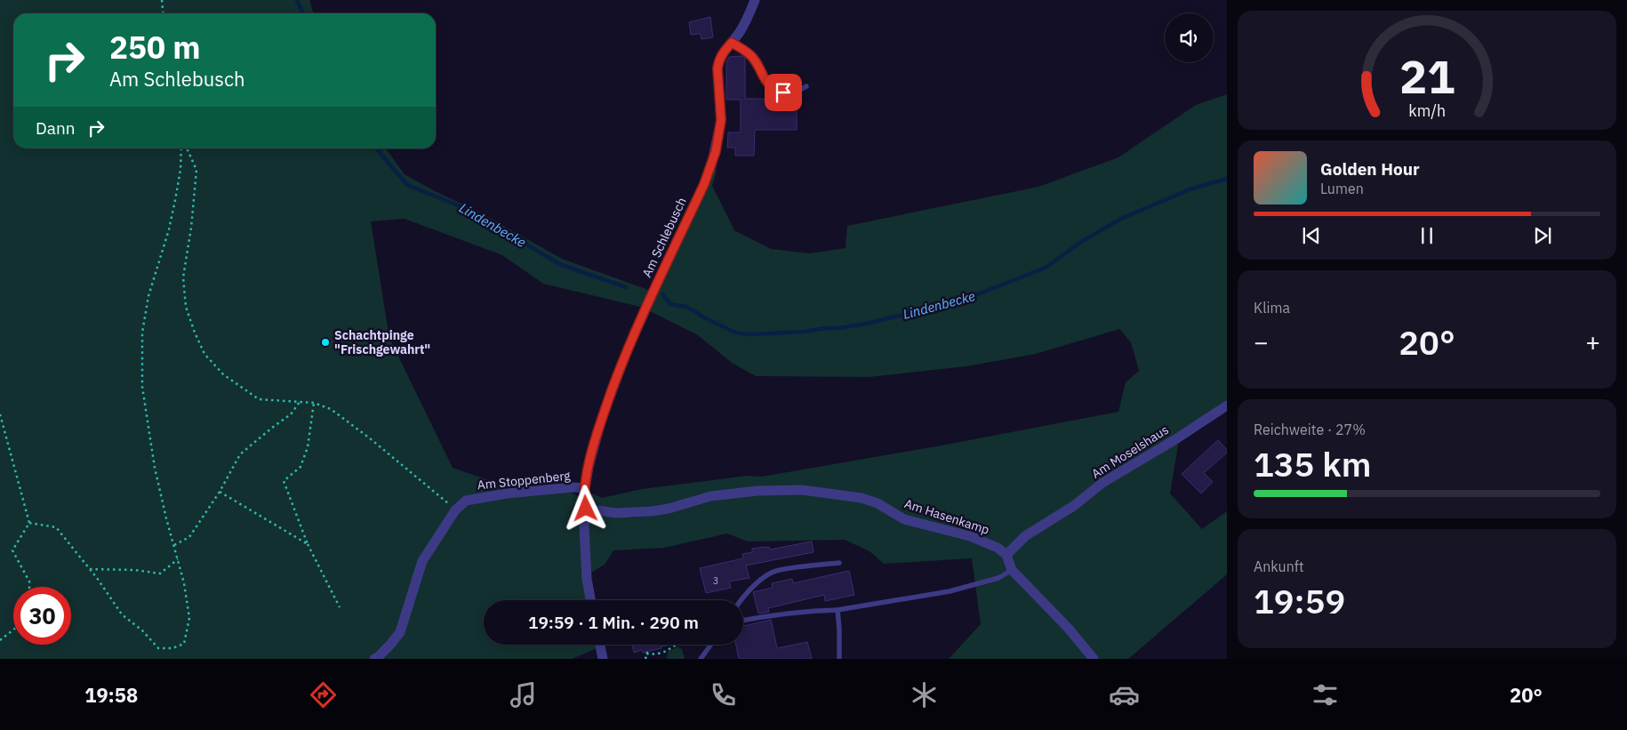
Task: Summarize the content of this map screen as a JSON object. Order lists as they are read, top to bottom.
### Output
{
  "streets": {
    "street": [
      "Am Schlebusch",
      "Am Moselshaus",
      "Am Stoppenberg",
      "Am Hasenkamp"
    ]
  },
  "crossings": [
    ["Am Schlebusch", "Am Stoppenberg"],
    ["Am Schlebusch", "Am Hasenkamp"],
    ["Am Moselshaus", "Am Hasenkamp"]
  ],
  "water": ["Lindenbecke"],
  "places": ["Schachtpinge \"Frischgewahrt\""],
  "house_numbers": ["3"],
  "page": {
    "turn": ["250 m", "Am Schlebusch"],
    "then": "Dann",
    "song": ["Golden Hour", "Lumen"],
    "tile": [
      "Klima",
      ["Reichweite · 27%", "135 km"],
      ["Ankunft", "19:59"]
    ],
    "heat": ["−", "20°", "+"],
    "limit": "30",
    "trip": "19:59 · 1 Min. · 290 m",
    "tabs": ["19:58", "20°"],
    "gauge": ["21", "km/h"]
  }
}
